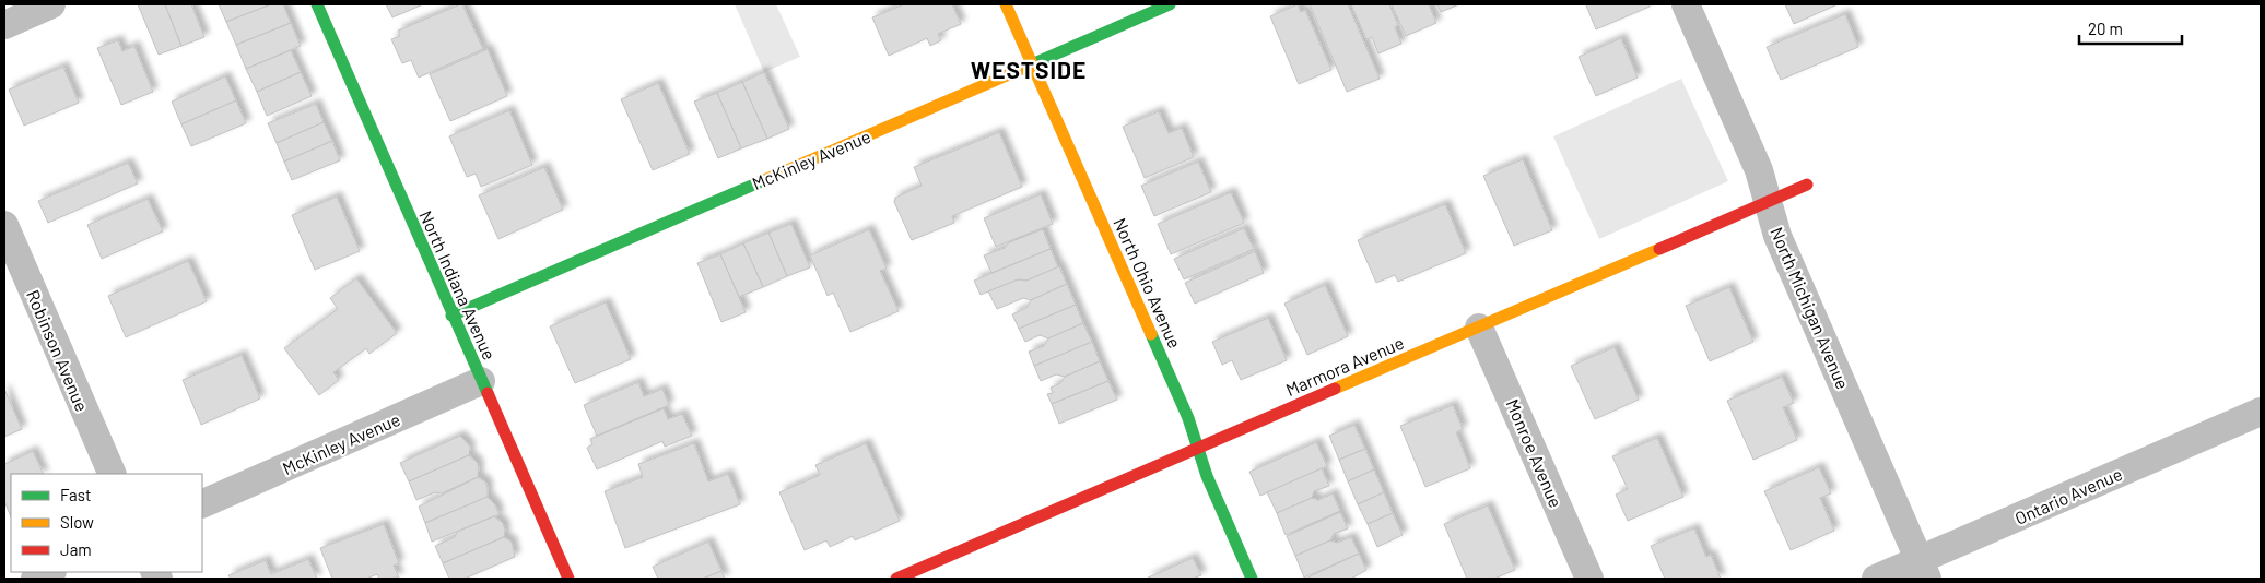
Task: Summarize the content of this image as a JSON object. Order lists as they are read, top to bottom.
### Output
{
  "streets": {
    "street": [
      "McKinley Avenue",
      "North Ohio Avenue",
      "North Indiana Avenue",
      "North Michigan Avenue",
      "Robinson Avenue",
      "Marmora Avenue",
      "Monroe Avenue",
      "Ontario Avenue"
    ]
  },
  "crossings": [
    ["McKinley Avenue", "North Ohio Avenue"],
    ["McKinley Avenue", "North Indiana Avenue"],
    ["North Ohio Avenue", "Marmora Avenue"],
    ["North Michigan Avenue", "Marmora Avenue"],
    ["North Michigan Avenue", "Ontario Avenue"],
    ["Marmora Avenue", "Monroe Avenue"]
  ],
  "districts": ["WESTSIDE"],
  "legend": ["Fast", "Slow", "Jam"],
  "scale_bar": "20 m"
}
